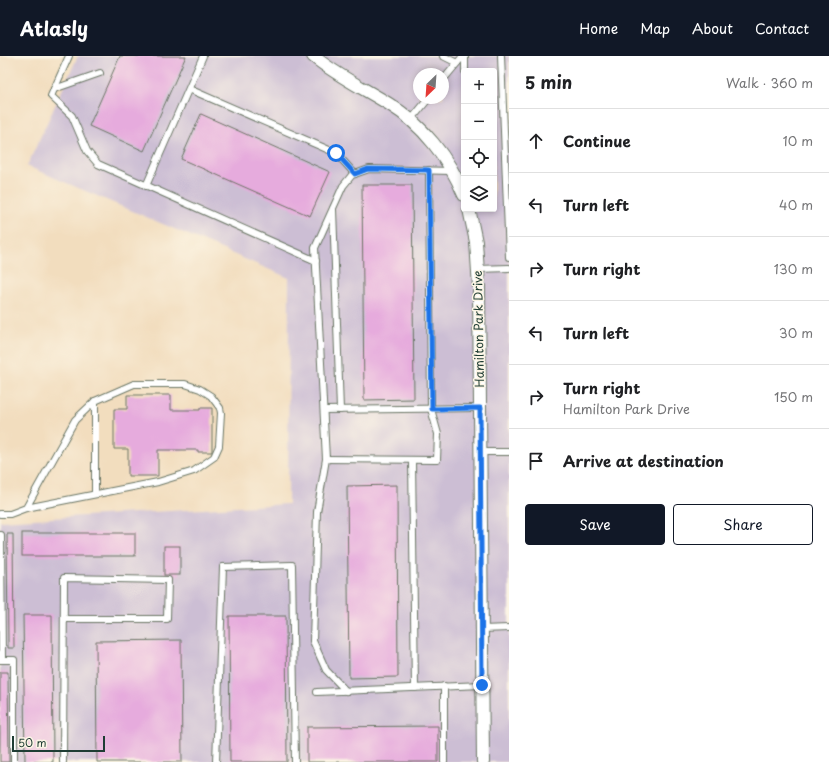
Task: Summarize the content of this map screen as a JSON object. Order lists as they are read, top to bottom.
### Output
{
  "streets": {
    "street": ["Hamilton Park Drive"]
  },
  "scale_bar": "50 m",
  "north": "bottom left",
  "page": {
    "header": "Atlasly",
    "nav": [
      "Home",
      "Map",
      "About",
      "Contact"
    ],
    "heading": ["5 min", "Walk · 360 m"],
    "map_buttons": ["+", "−"],
    "list": [
      ["Continue", "10 m"],
      ["Turn left", "40 m"],
      ["Turn right", "130 m"],
      ["Turn left", "30 m"],
      ["Turn right", "Hamilton Park Drive", "150 m"],
      "Arrive at destination"
    ],
    "buttons": ["Save", "Share"],
    "scale": "50 m"
  }
}
